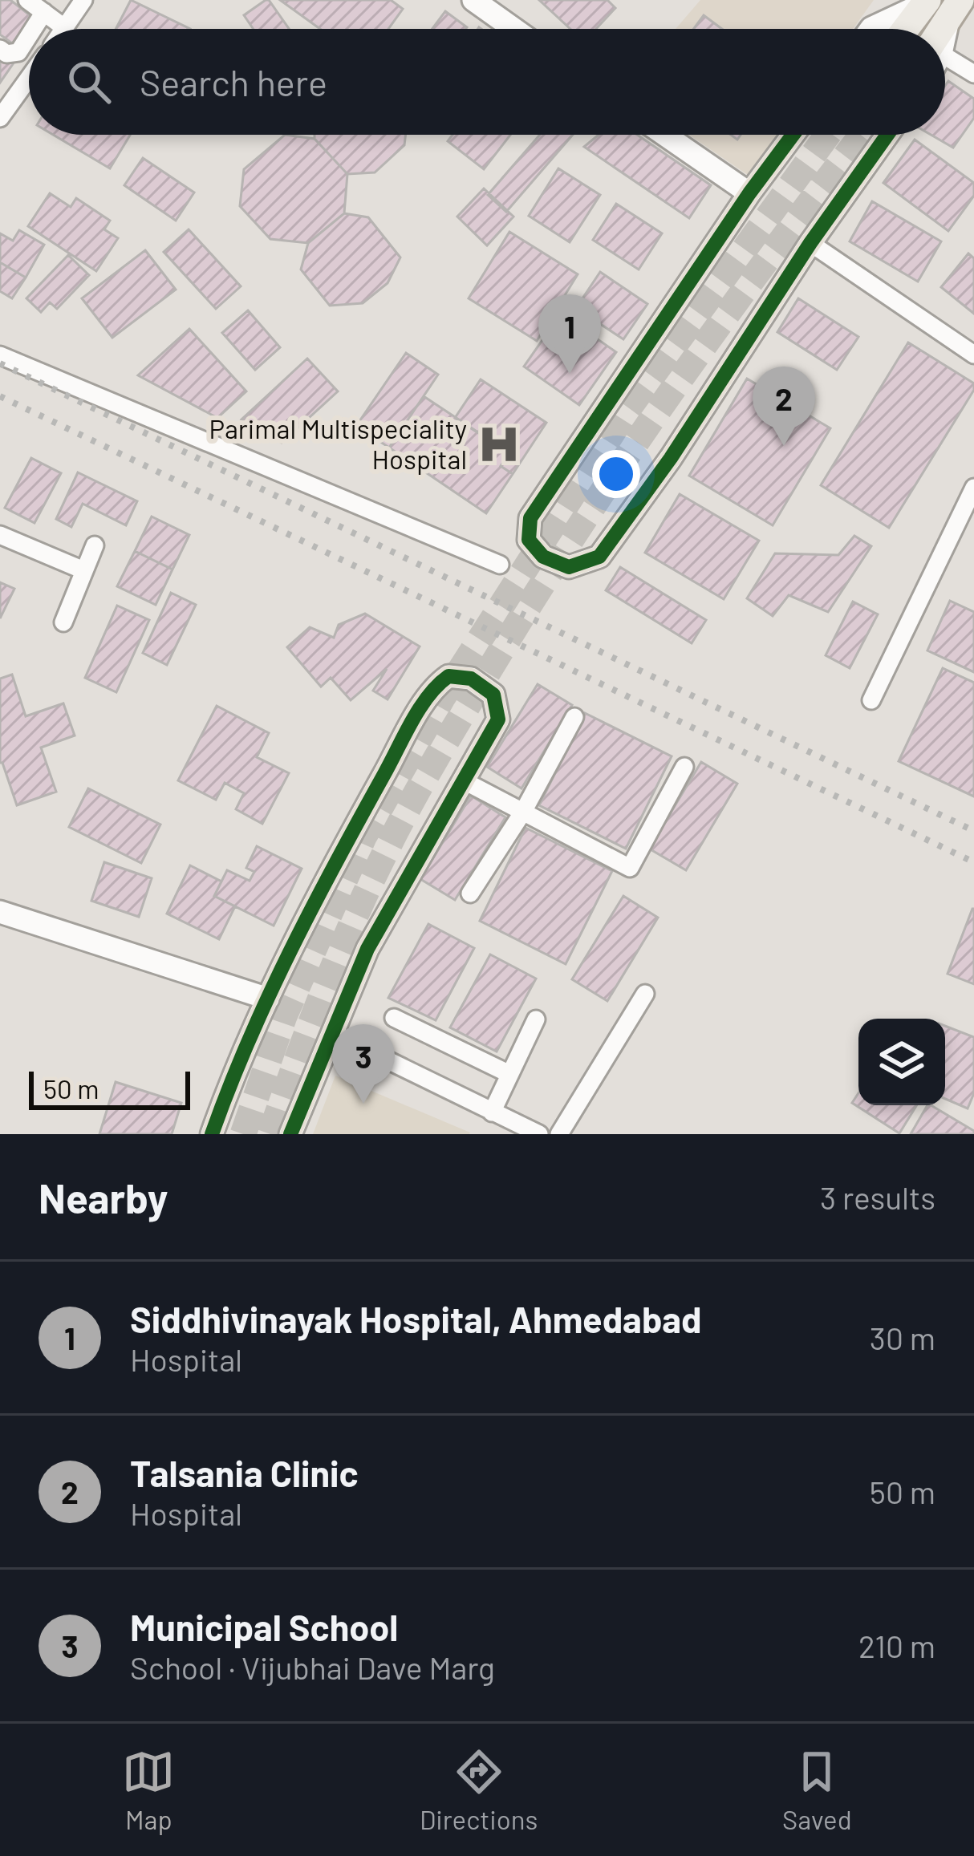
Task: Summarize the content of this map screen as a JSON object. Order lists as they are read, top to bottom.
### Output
{
  "places": {
    "hospital": ["Parimal Multispeciality Hospital"]
  },
  "scale_bar": "50 m",
  "page": {
    "search": "Search here",
    "pins": ["1", "2", "3"],
    "scale": "50 m",
    "heading": ["Nearby", "3 results"],
    "list": [
      {
        "mark": "1",
        "name": "Siddhivinayak Hospital, Ahmedabad",
        "note": "Hospital",
        "value": "30 m"
      },
      {
        "mark": "2",
        "name": "Talsania Clinic",
        "note": "Hospital",
        "value": "50 m"
      },
      {
        "mark": "3",
        "name": "Municipal School",
        "note": "School · Vijubhai Dave Marg",
        "value": "210 m"
      }
    ],
    "nav": ["Map", "Directions", "Saved"]
  }
}
